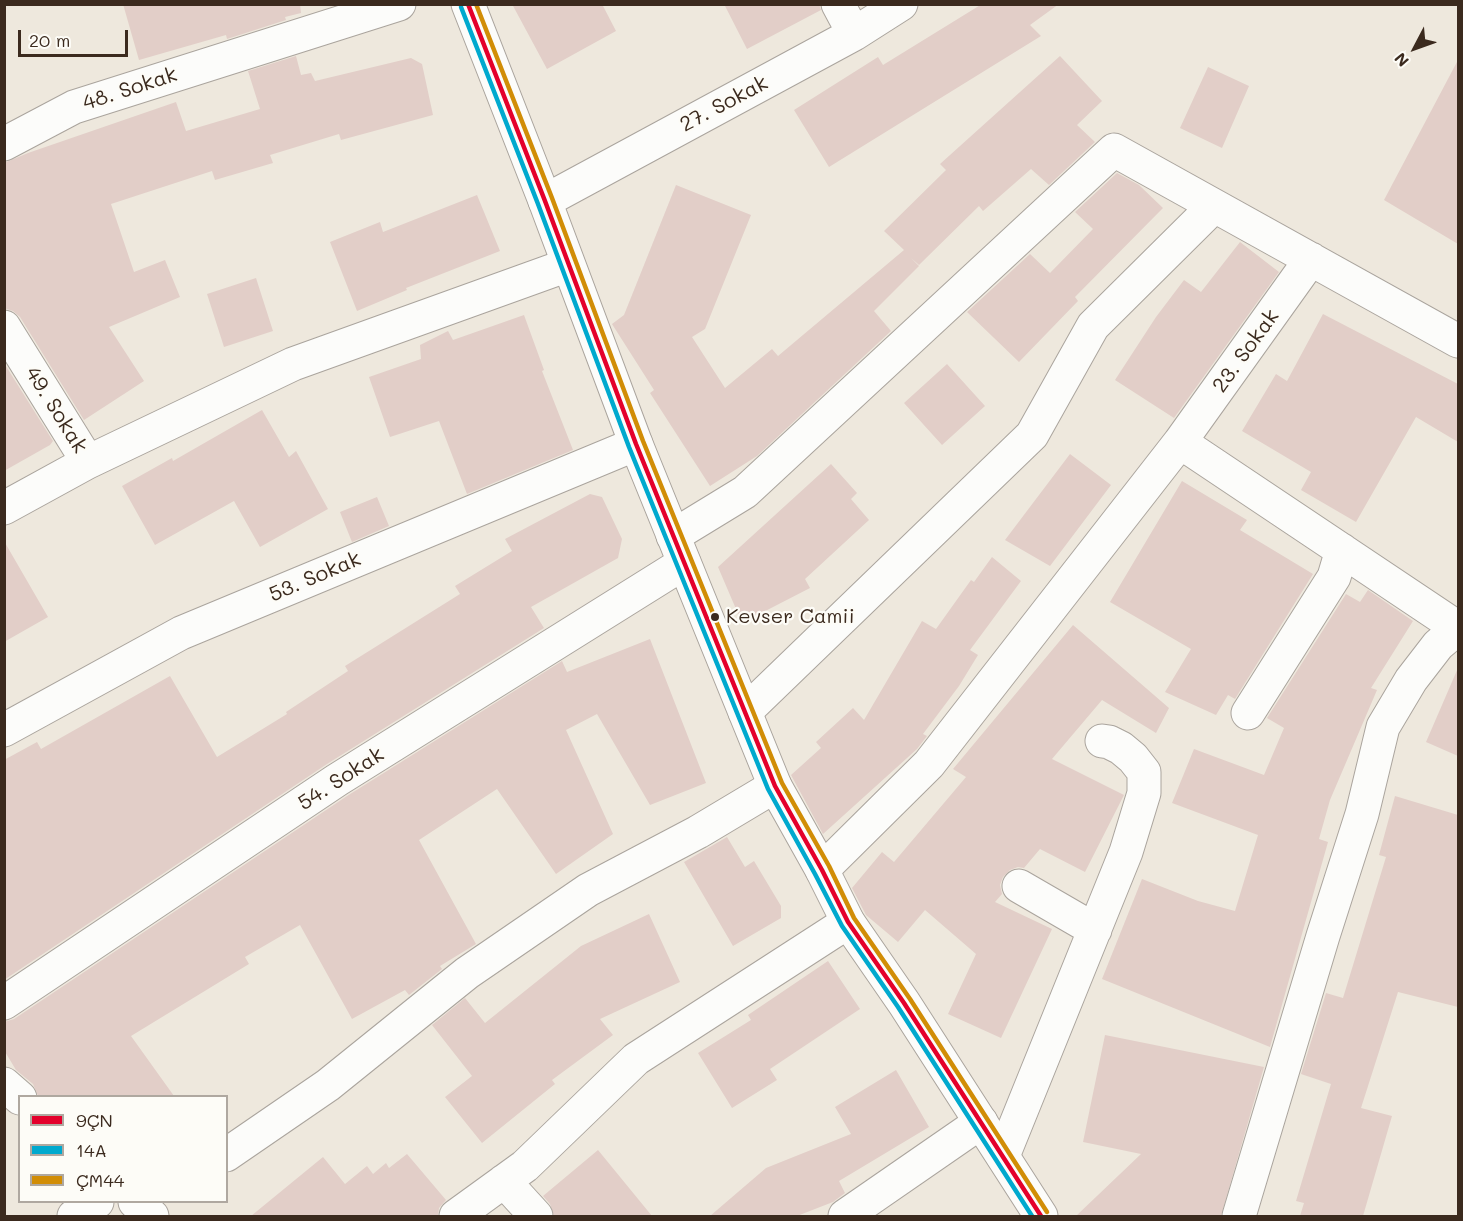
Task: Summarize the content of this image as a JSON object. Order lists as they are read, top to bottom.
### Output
{
  "streets": {
    "street": [
      "48. Sokak",
      "27. Sokak",
      "23. Sokak",
      "49. Sokak",
      "53. Sokak",
      "54. Sokak"
    ]
  },
  "places": ["Kevser Camii"],
  "lines": ["transit line 9ÇN", "transit line ÇM44", "transit line 14A"],
  "legend": ["9ÇN", "14A", "ÇM44"],
  "scale_bar": "20 m",
  "north": "bottom left"
}
